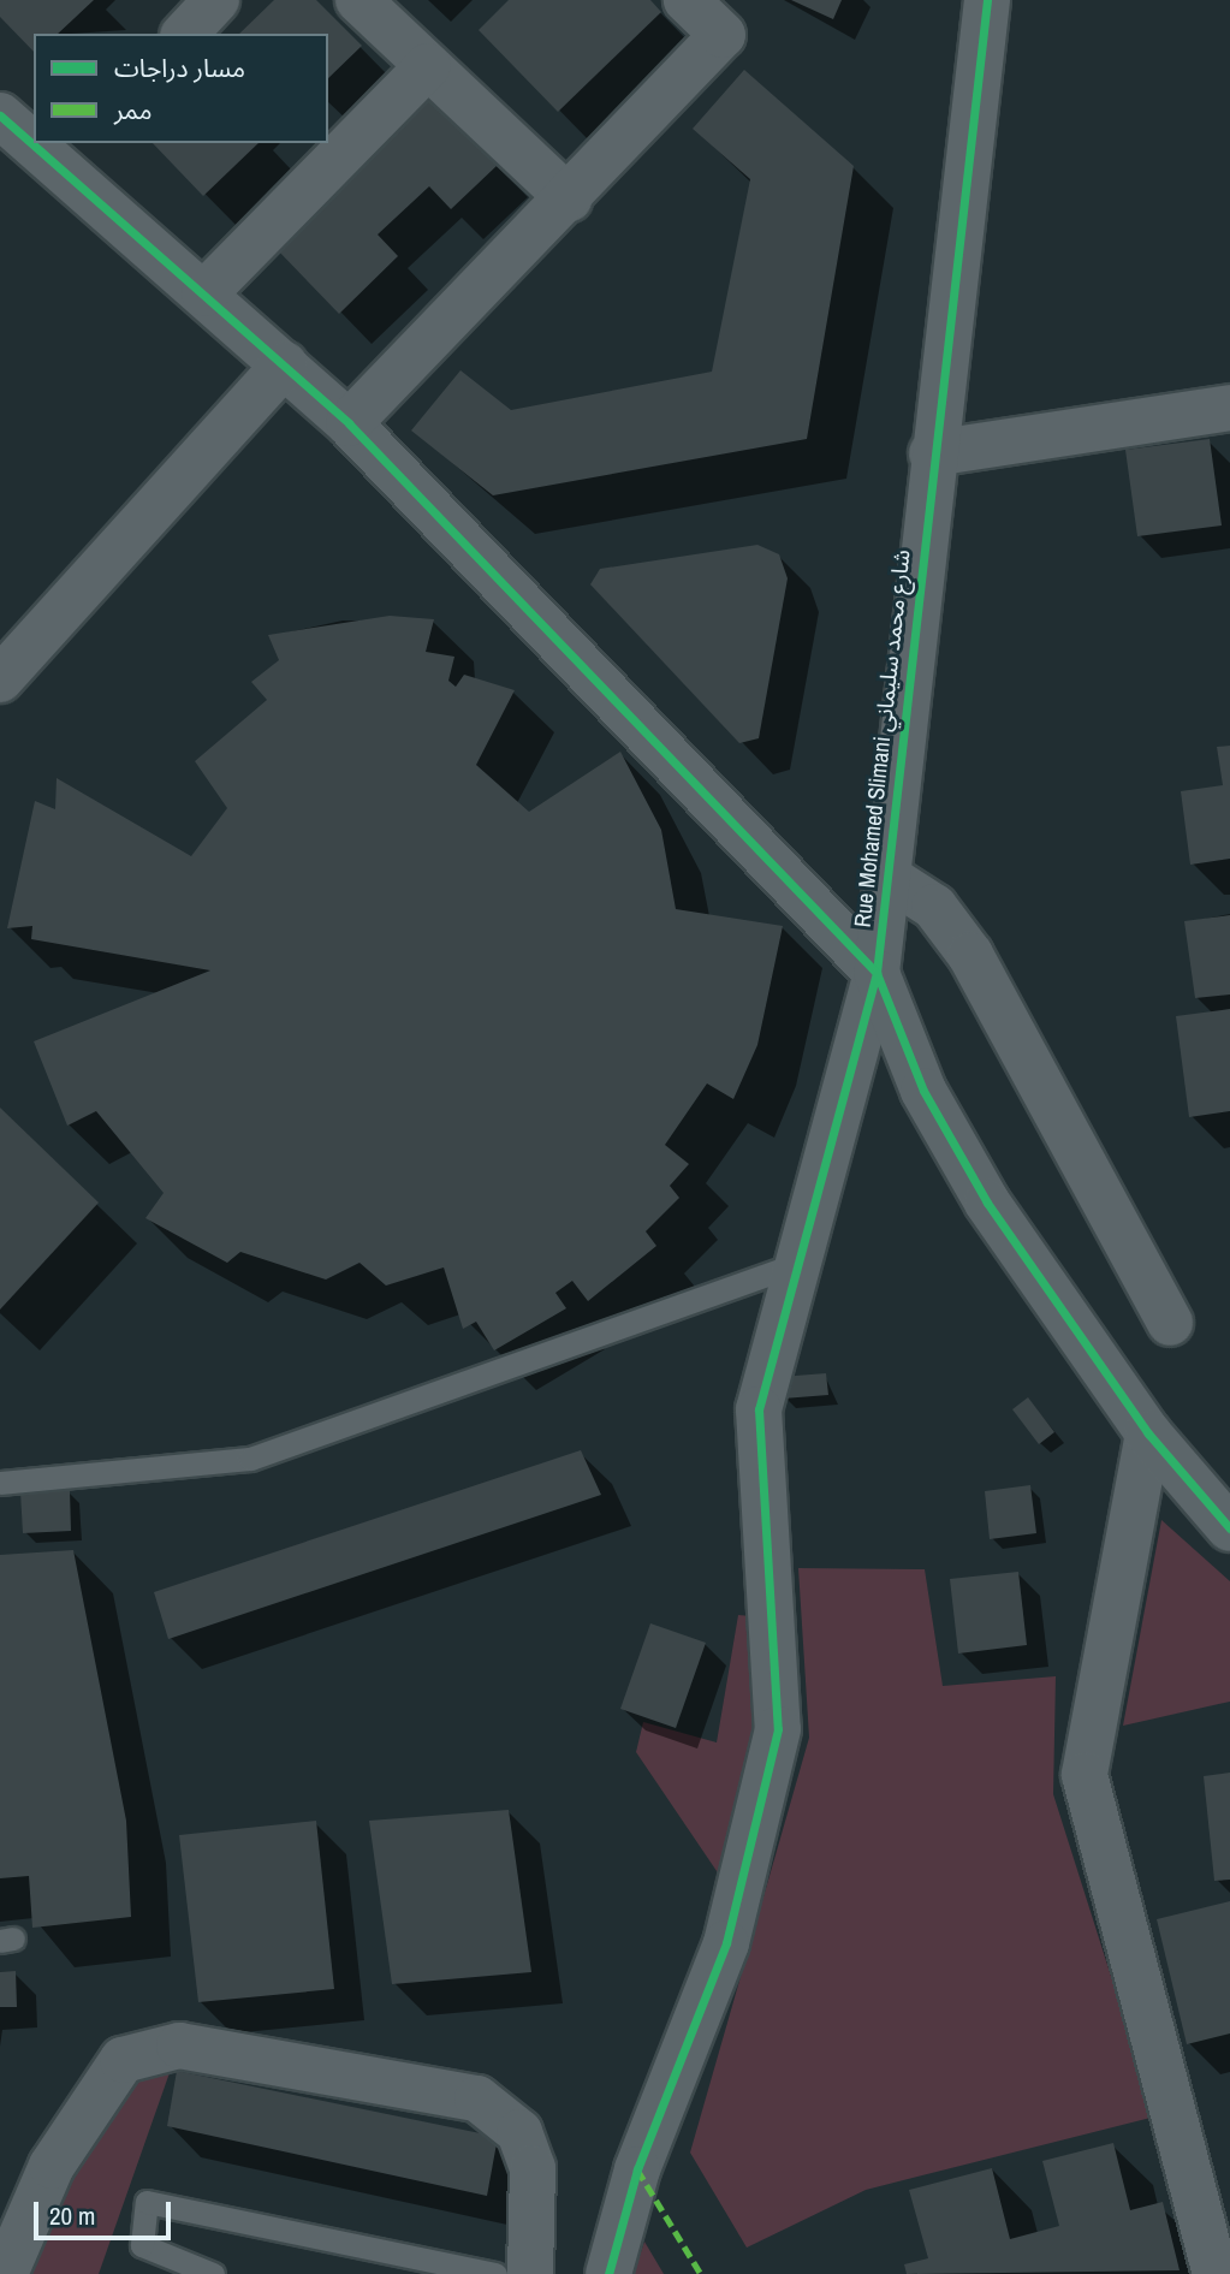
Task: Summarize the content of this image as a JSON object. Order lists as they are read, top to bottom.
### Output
{
  "streets": {
    "street": ["Rue Mohamed Slimani شارع محمد سليماني"]
  },
  "legend": ["مسار دراجات", "ممر"],
  "scale_bar": "20 m"
}
